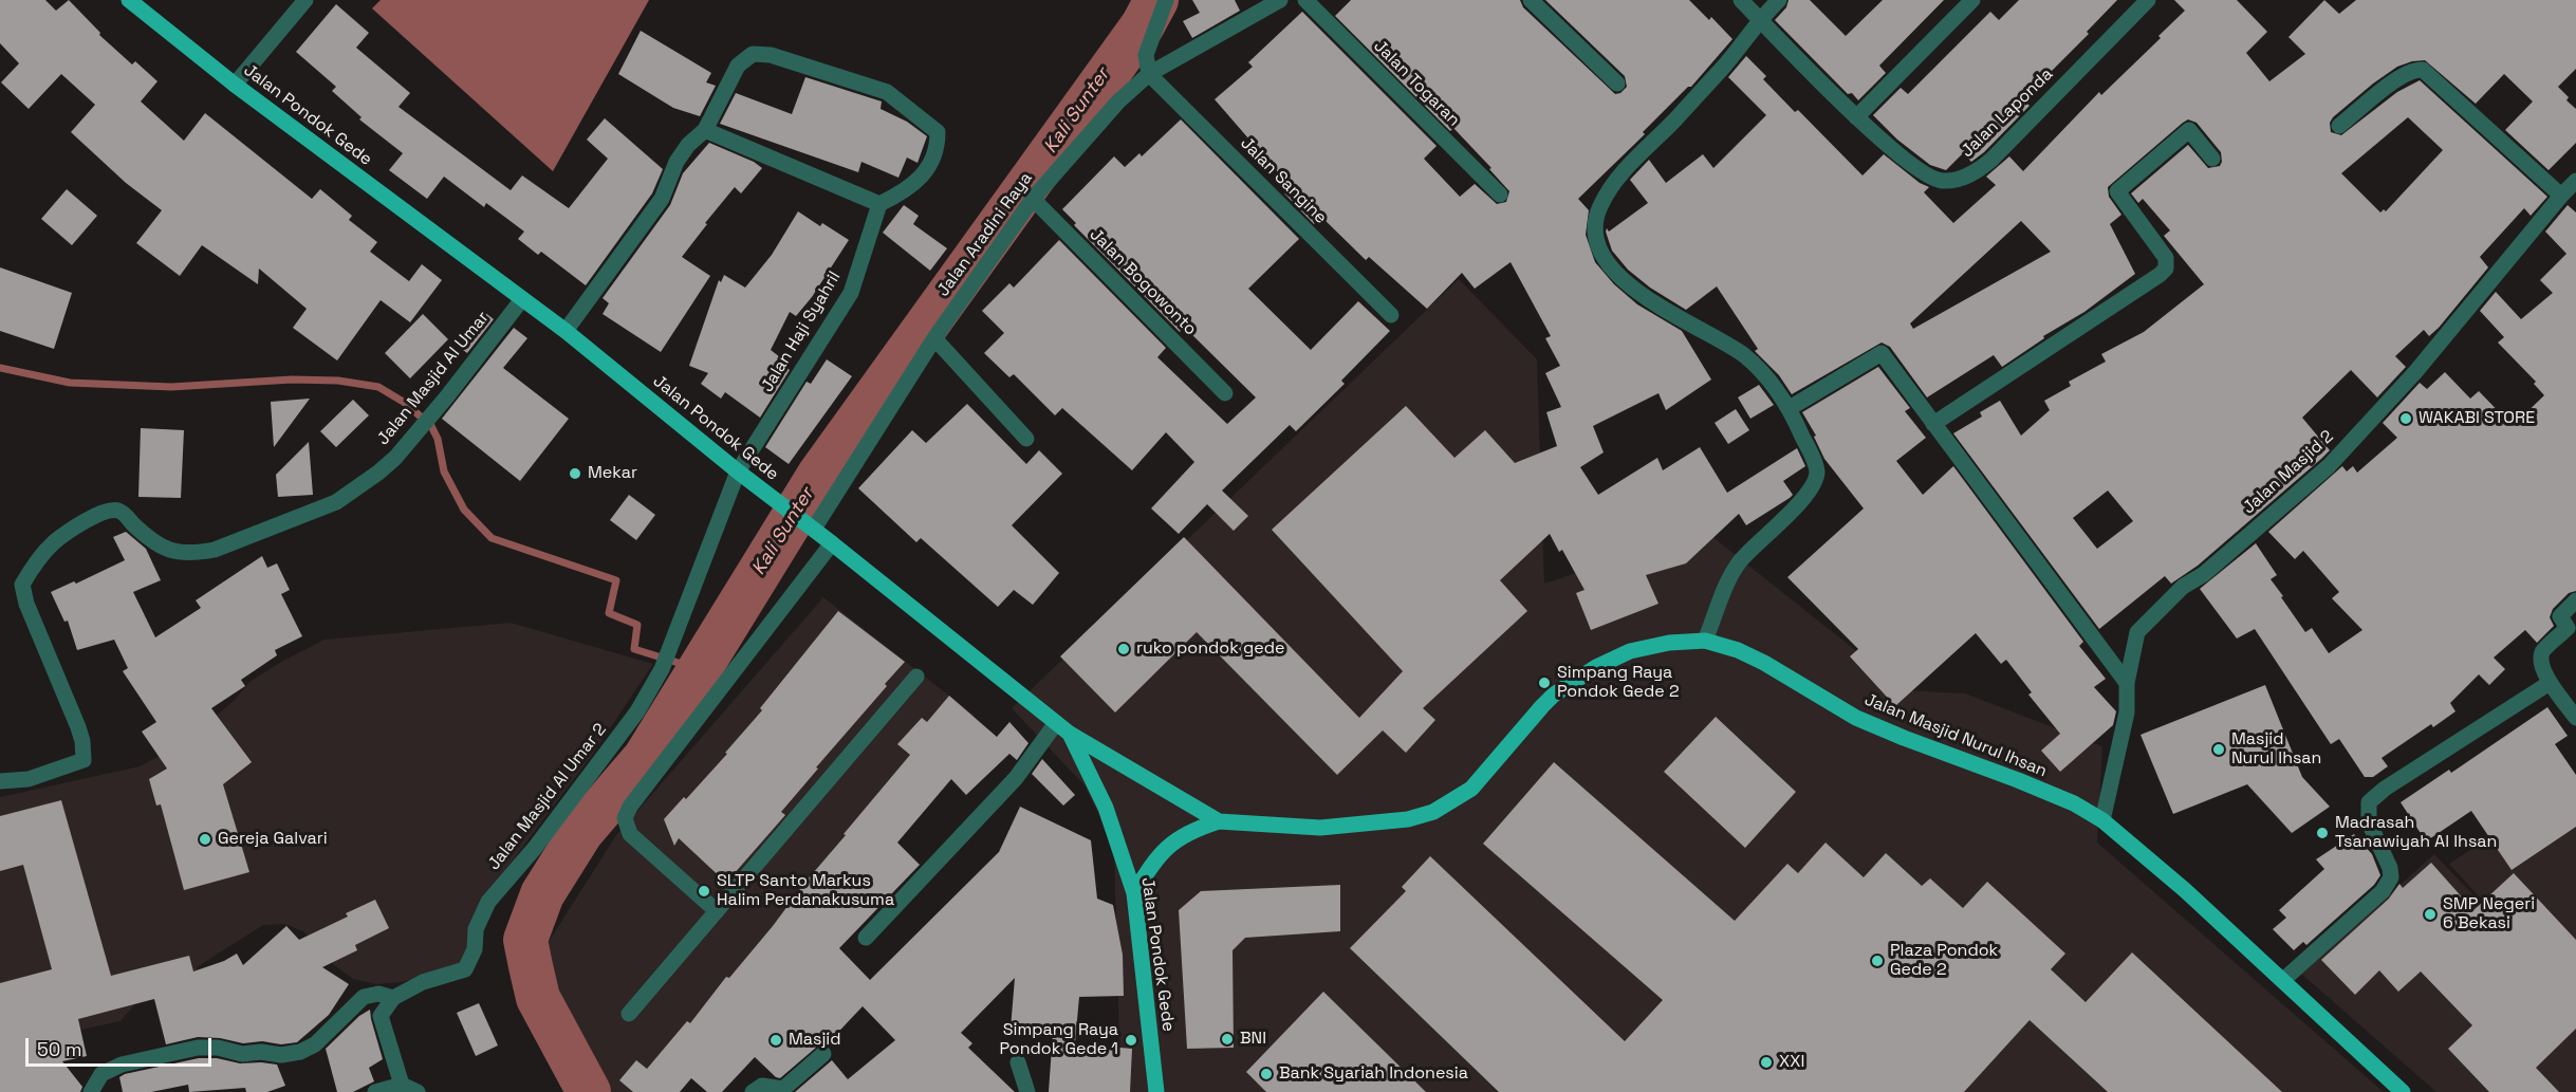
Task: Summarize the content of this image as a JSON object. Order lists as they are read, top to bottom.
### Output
{
  "streets": {
    "main road": ["Jalan Pondok Gede", "Jalan Masjid Nurul Ihsan"],
    "street": [
      "Jalan Togaran",
      "Jalan Laponda",
      "Jalan Sangine",
      "Jalan Aradini Raya",
      "Jalan Bogowonto",
      "Jalan Haji Syahril",
      "Jalan Masjid Al Umar",
      "Jalan Masjid 2",
      "Jalan Masjid Al Umar 2"
    ]
  },
  "crossings": [
    ["Jalan Pondok Gede", "Jalan Aradini Raya"],
    ["Jalan Pondok Gede", "Jalan Haji Syahril"],
    ["Jalan Pondok Gede", "Jalan Masjid Al Umar"],
    ["Jalan Pondok Gede", "Jalan Masjid Nurul Ihsan"],
    ["Jalan Pondok Gede", "Jalan Masjid Al Umar 2"],
    ["Jalan Sangine", "Jalan Aradini Raya"],
    ["Jalan Aradini Raya", "Jalan Bogowonto"],
    ["Jalan Haji Syahril", "Jalan Masjid Al Umar 2"],
    ["Jalan Masjid 2", "Jalan Masjid Nurul Ihsan"]
  ],
  "water": ["Kali Sunter"],
  "places": [
    "WAKABI STORE",
    "Mekar",
    "ruko pondok gede",
    "Simpang Raya Pondok Gede 2",
    "Masjid Nurul Ihsan",
    "Madrasah Tsanawiyah Al Ihsan",
    "Gereja Galvari",
    "SLTP Santo Markus Halim Perdanakusuma",
    "SMP Negeri 6 Bekasi",
    "Plaza Pondok Gede 2",
    "BNI",
    "Masjid",
    "Simpang Raya Pondok Gede 1",
    "XXI",
    "Bank Syariah Indonesia"
  ],
  "scale_bar": "50 m"
}
